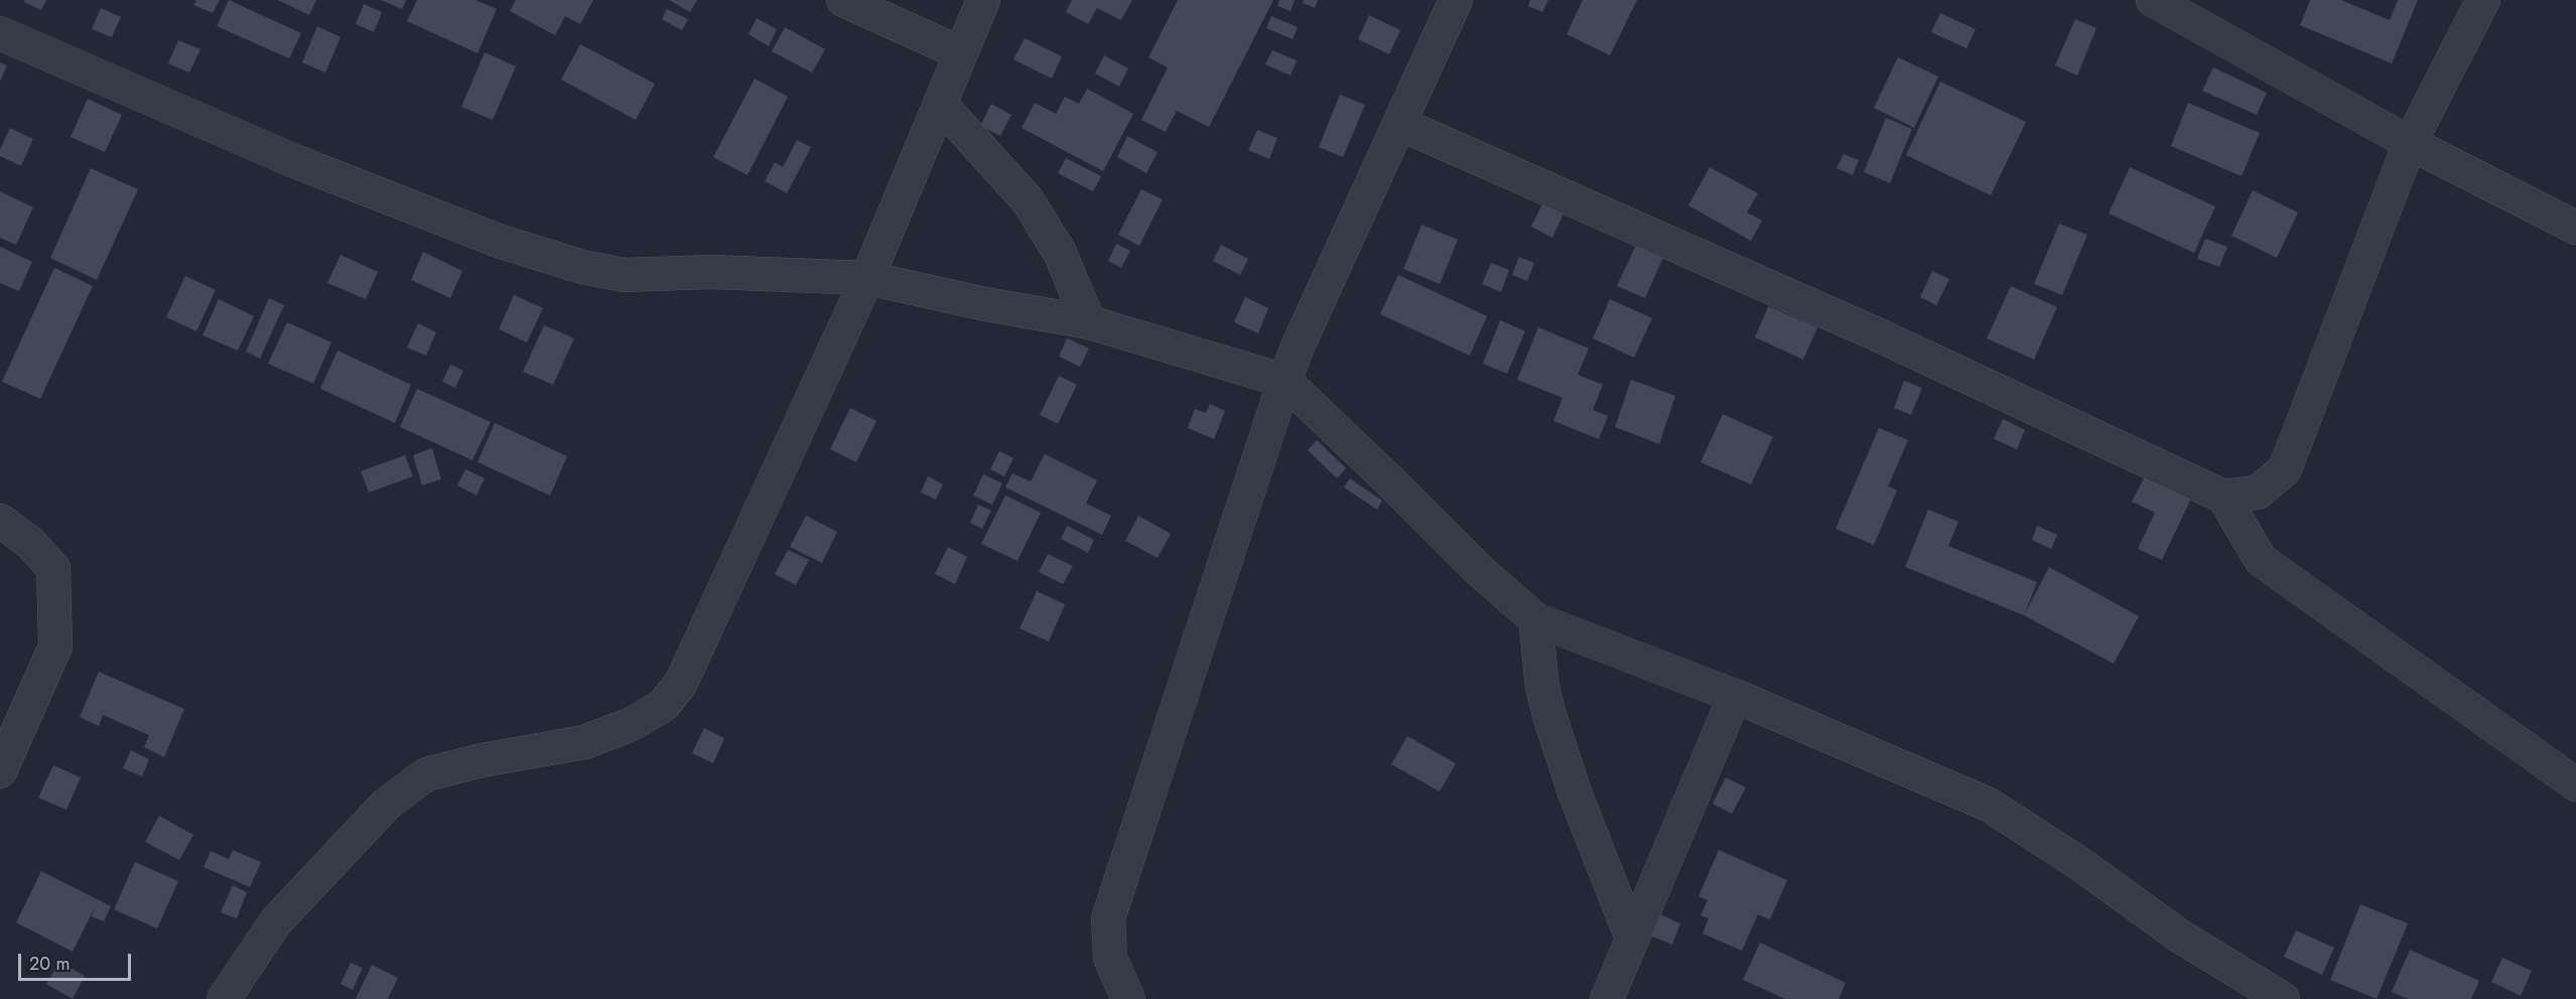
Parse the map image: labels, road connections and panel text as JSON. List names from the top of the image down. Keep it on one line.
{"scale_bar":"20 m"}
